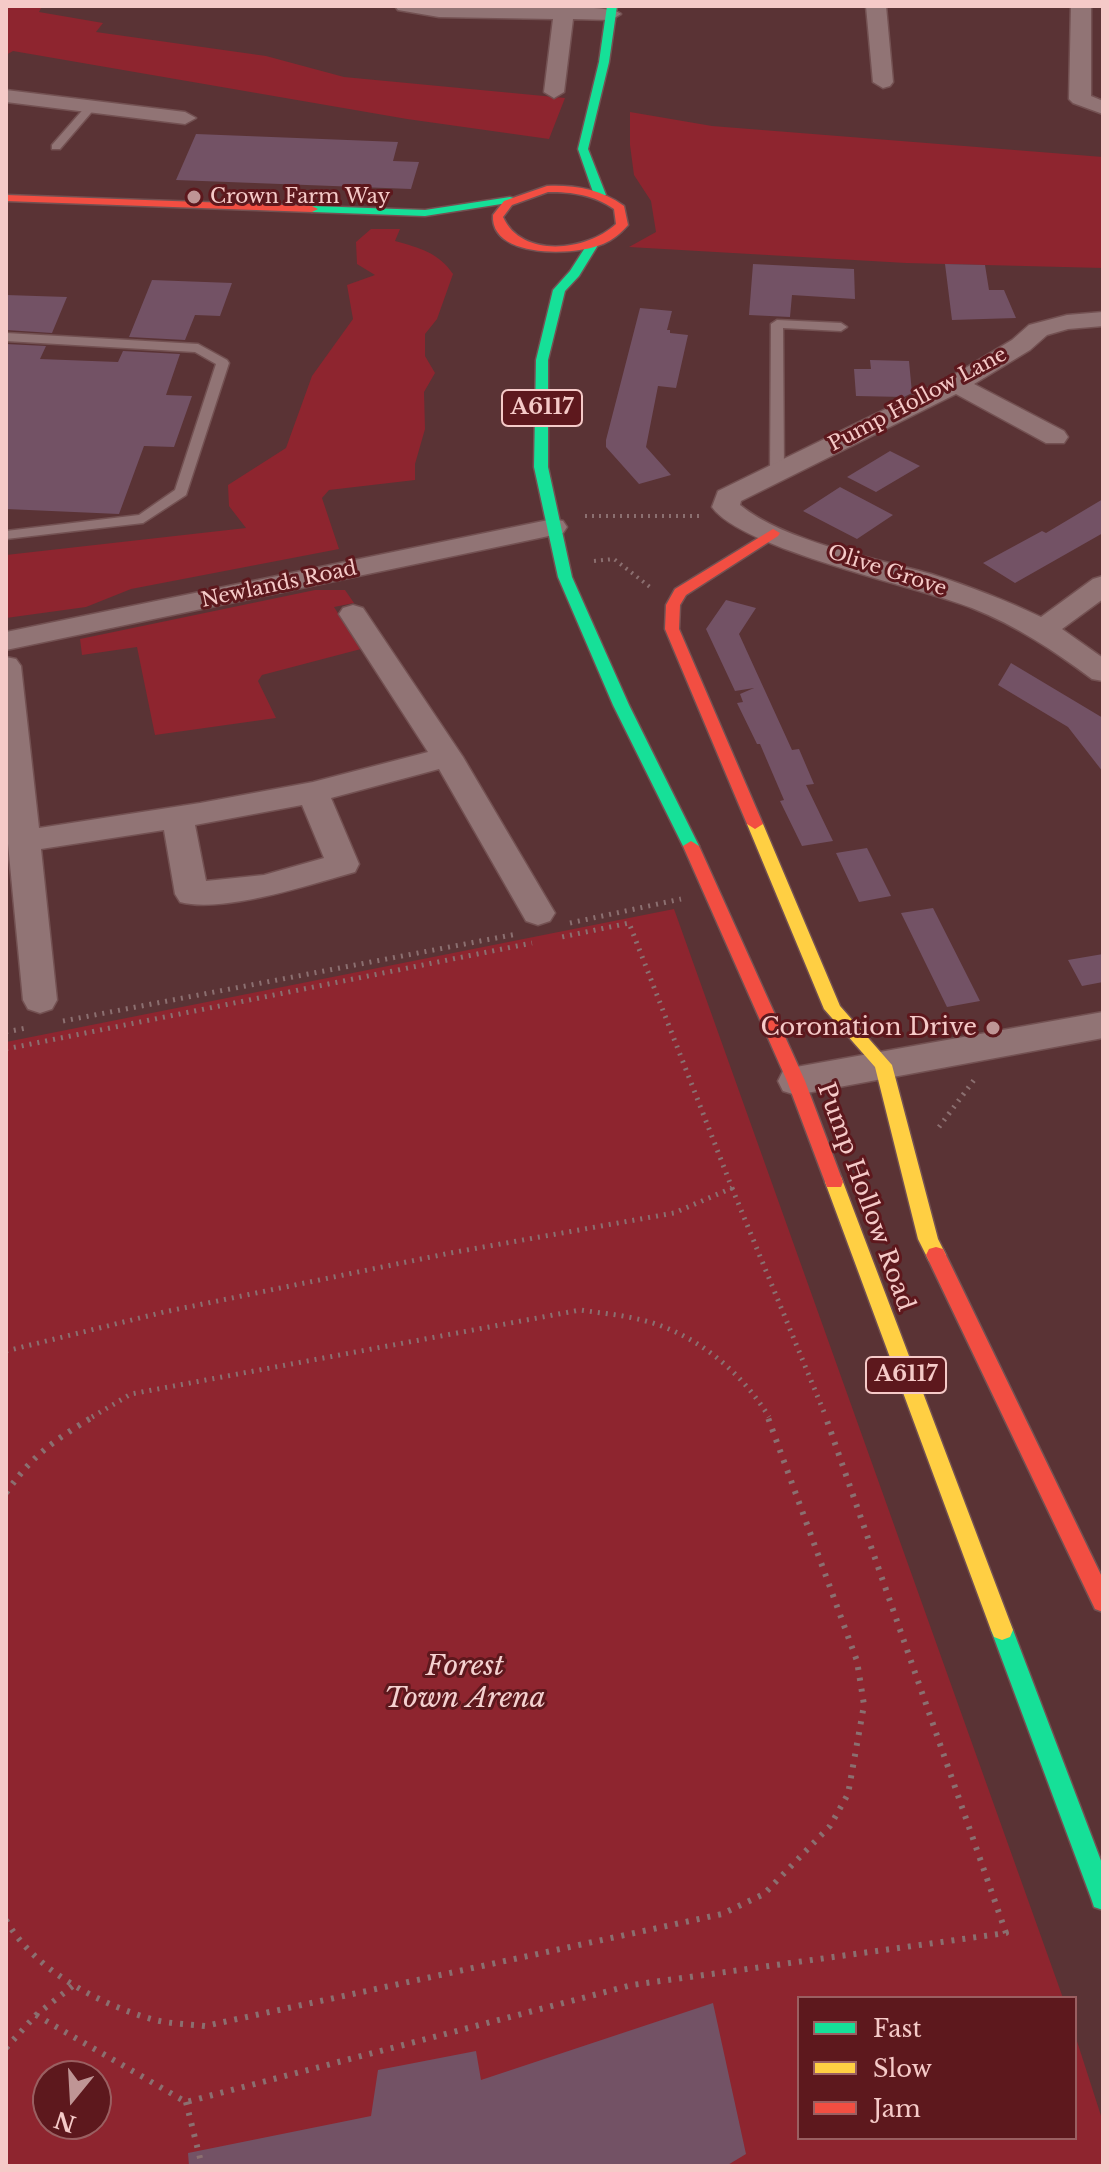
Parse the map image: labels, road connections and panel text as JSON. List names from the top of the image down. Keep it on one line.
{"streets":{"main road":["A6117","Pump Hollow Road"],"street":["Pump Hollow Lane","Olive Grove","Newlands Road"]},"crossings":[["A6117","Newlands Road"],["A6117","Pump Hollow Road"],["Newlands Road","Pump Hollow Road"]],"parks":["Forest Town Arena"],"places":["Crown Farm Way","Coronation Drive"],"legend":["Fast","Slow","Jam"],"north":"bottom"}
